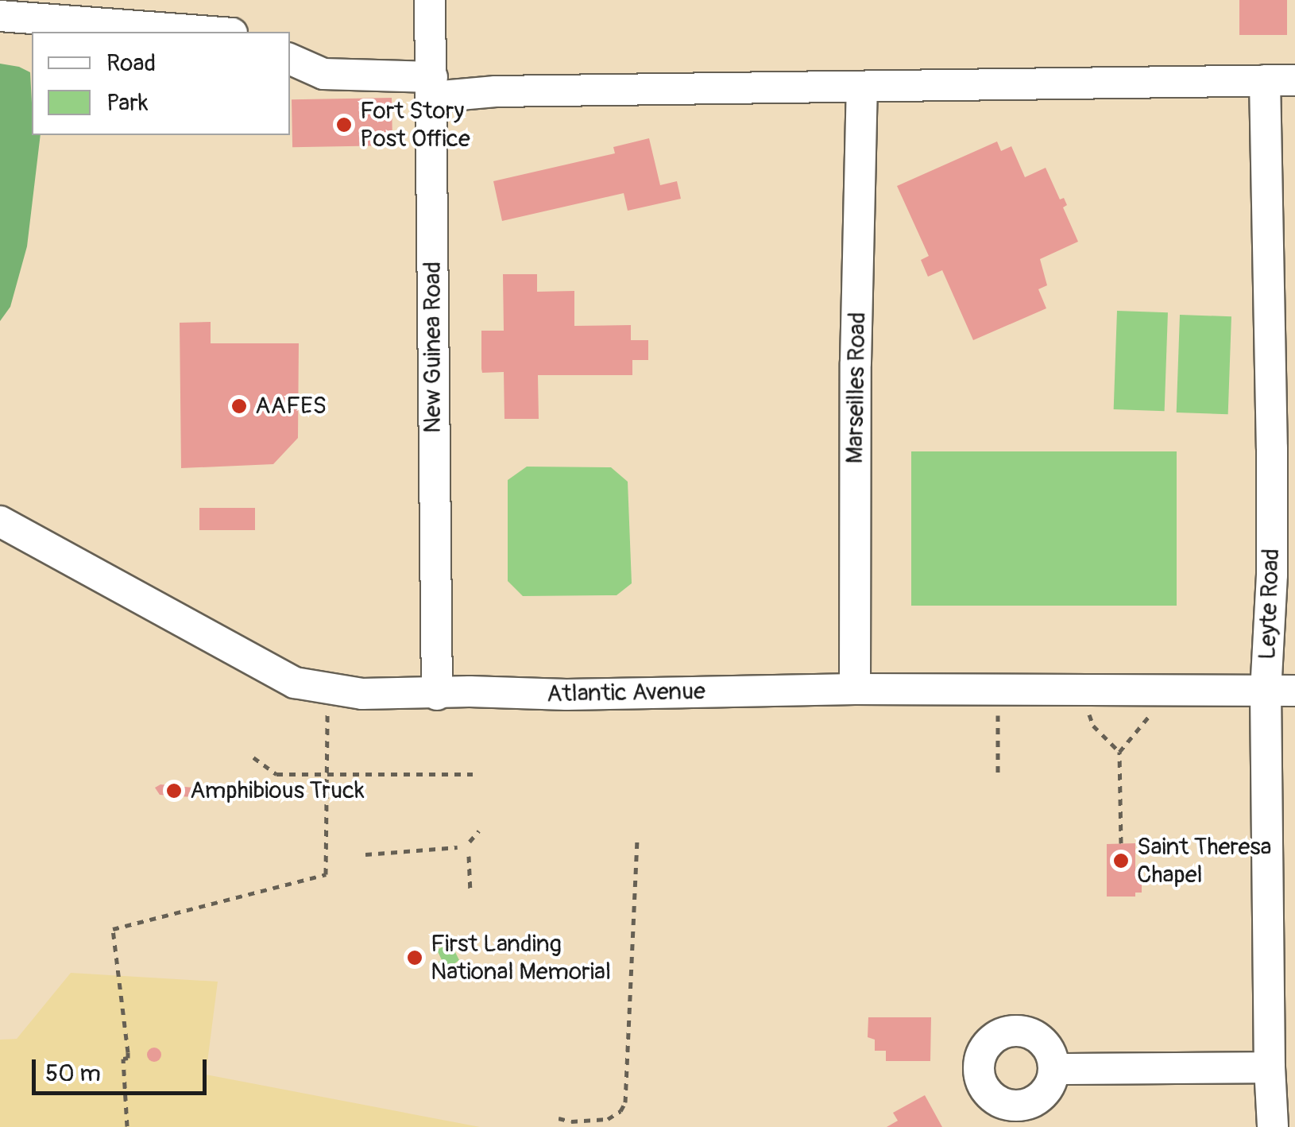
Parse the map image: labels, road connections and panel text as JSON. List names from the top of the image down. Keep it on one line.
{"streets":{"street":["New Guinea Road","Marseilles Road","Leyte Road","Atlantic Avenue"]},"crossings":[["New Guinea Road","Atlantic Avenue"],["Marseilles Road","Atlantic Avenue"],["Leyte Road","Atlantic Avenue"]],"places":["Fort Story Post Office","AAFES","Amphibious Truck","Saint Theresa Chapel","First Landing National Memorial"],"legend":["Road","Park"],"scale_bar":"50 m"}
